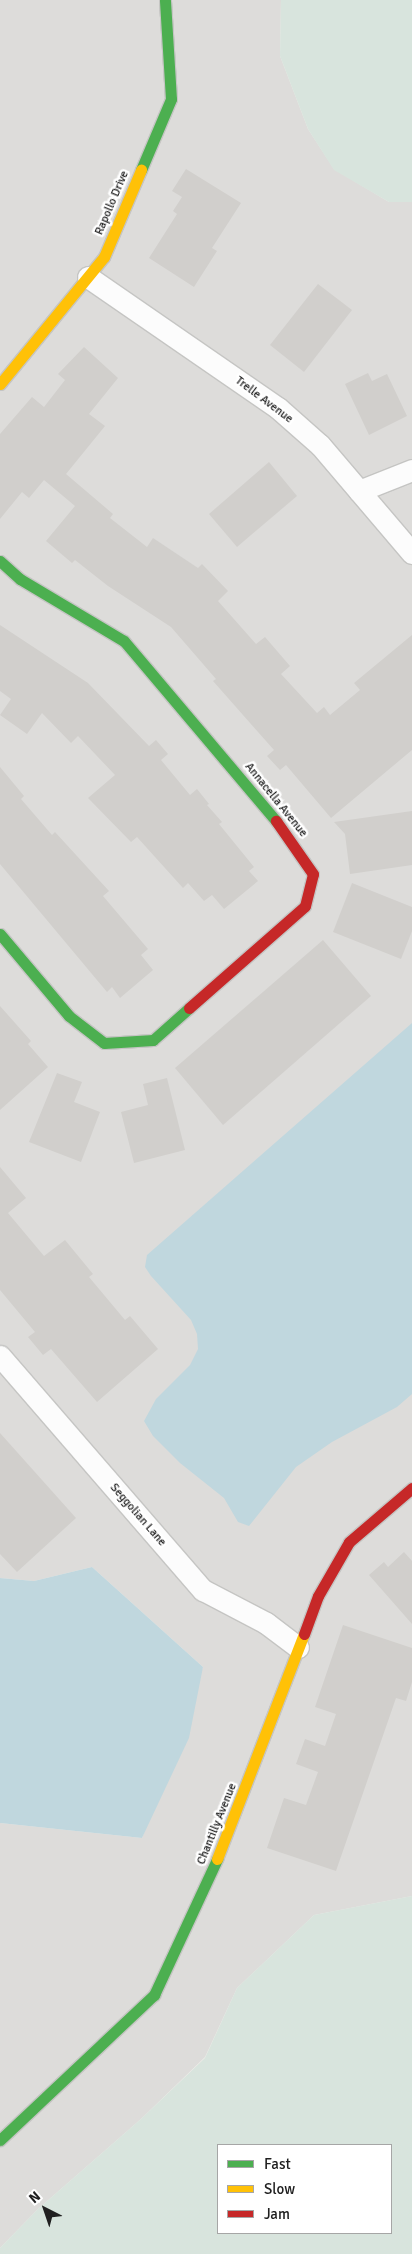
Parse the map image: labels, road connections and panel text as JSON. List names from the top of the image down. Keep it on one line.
{"streets":{"street":["Rapollo Drive","Trelle Avenue","Annacella Avenue","Seggolian Lane","Chantilly Avenue"]},"crossings":[["Rapollo Drive","Trelle Avenue"],["Seggolian Lane","Chantilly Avenue"]],"legend":["Fast","Slow","Jam"],"north":"top left"}
